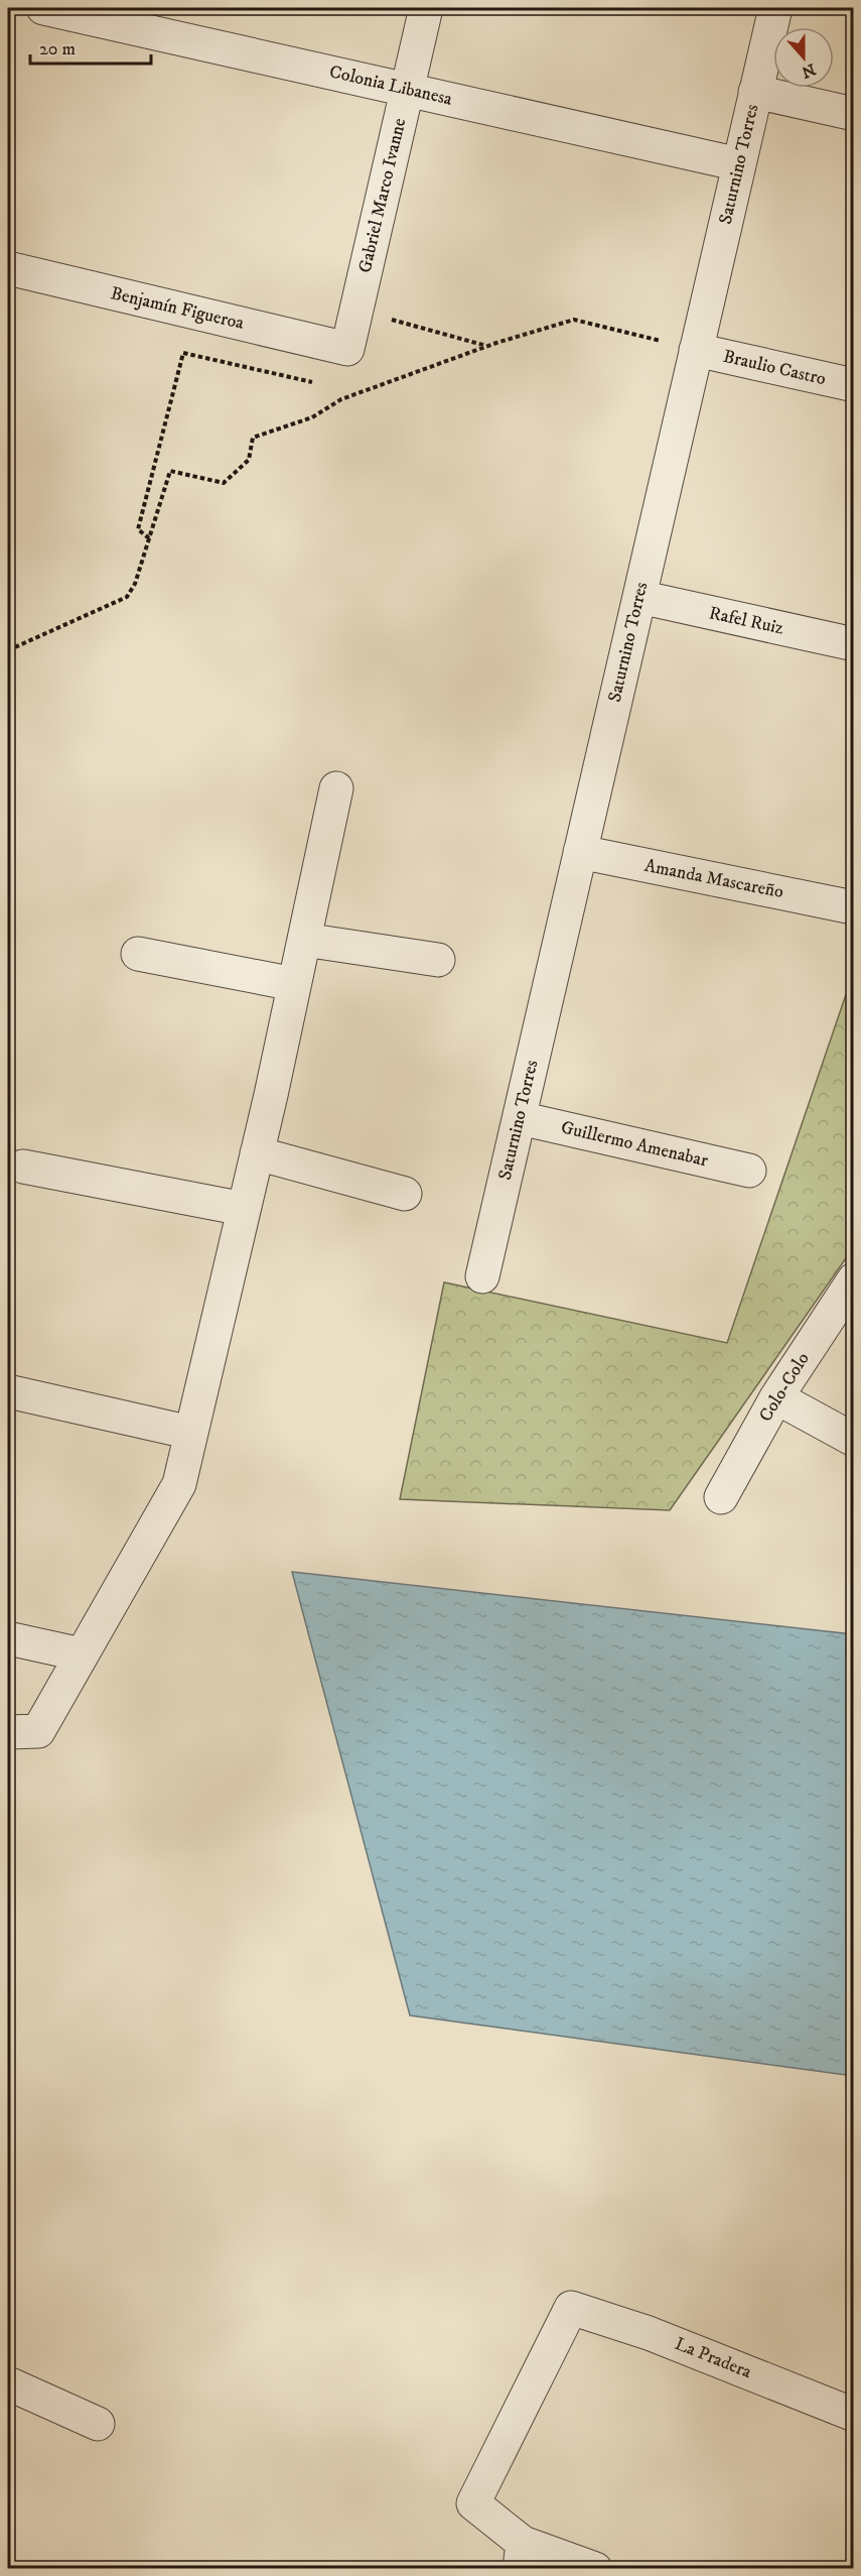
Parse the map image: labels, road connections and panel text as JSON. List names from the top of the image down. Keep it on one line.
{"streets":{"street":["Colonia Libanesa","Saturnino Torres","Gabriel Marco Ivanne","Benjamín Figueroa","Braulio Castro","Rafel Ruiz","Amanda Mascareño","Guillermo Amenabar","Colo-Colo","La Pradera"]},"crossings":[["Colonia Libanesa","Saturnino Torres"],["Colonia Libanesa","Gabriel Marco Ivanne"],["Saturnino Torres","Braulio Castro"],["Saturnino Torres","Rafel Ruiz"],["Saturnino Torres","Amanda Mascareño"],["Saturnino Torres","Guillermo Amenabar"],["Gabriel Marco Ivanne","Benjamín Figueroa"]],"scale_bar":"20 m","north":"bottom"}
